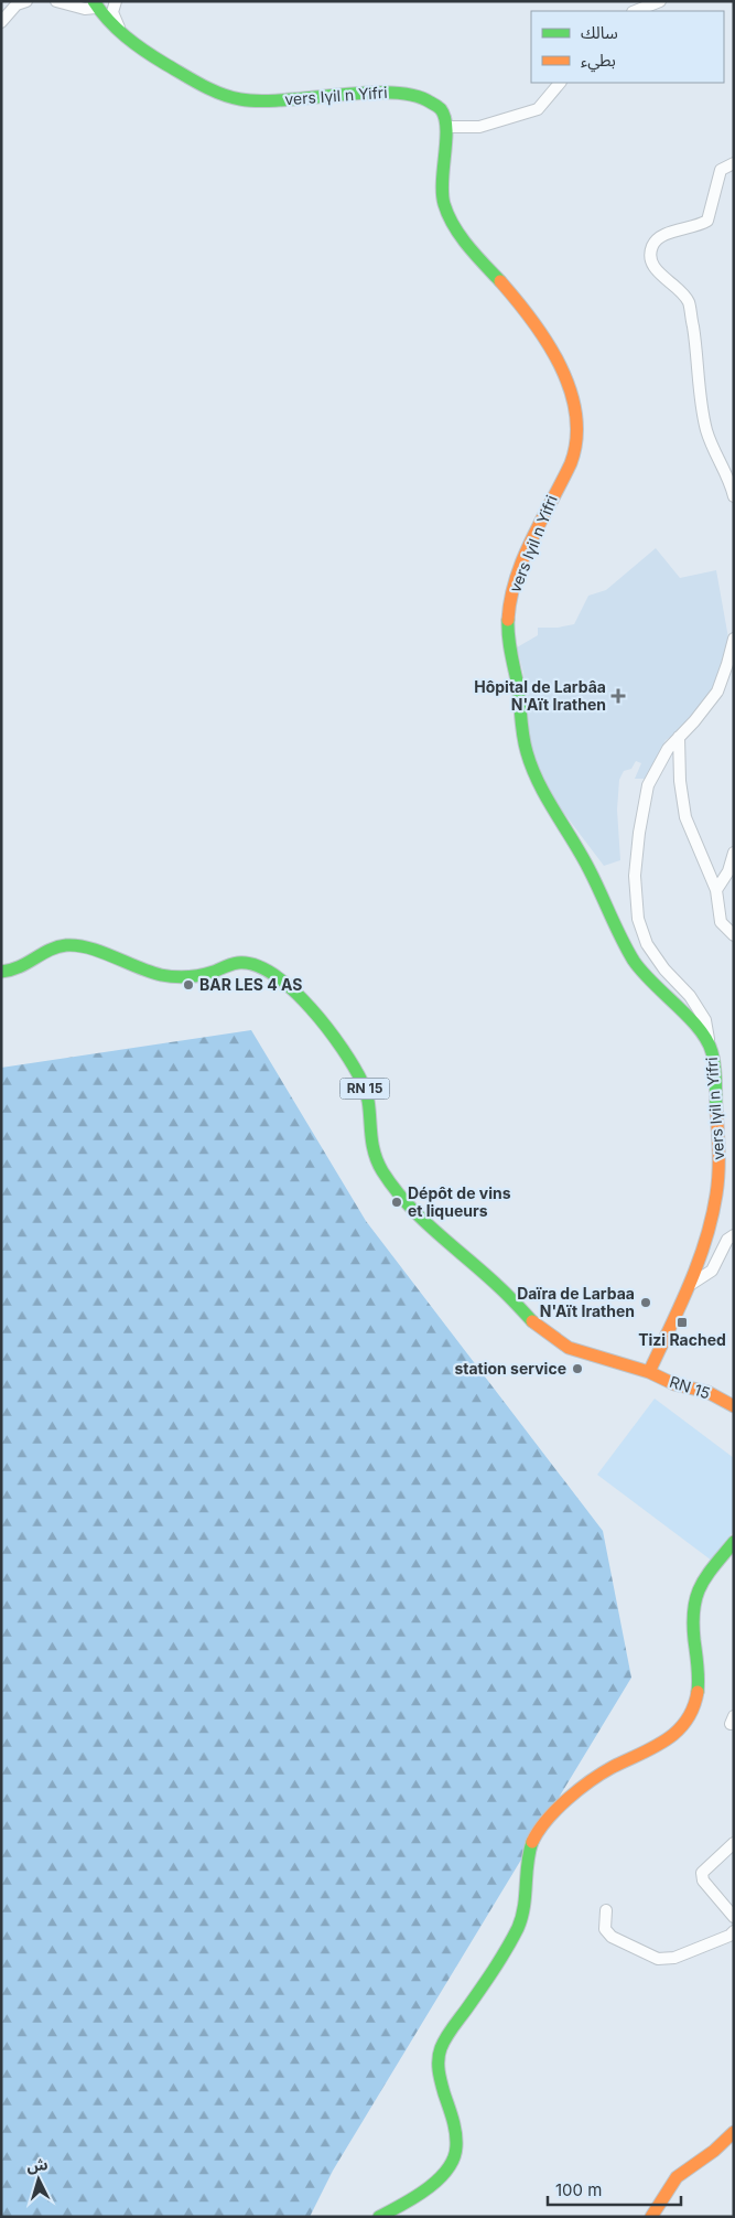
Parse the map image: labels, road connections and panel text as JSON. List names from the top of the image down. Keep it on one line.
{"streets":{"main road":["vers Iγil n Yifri","RN 15"]},"crossings":[["vers Iγil n Yifri","RN 15"]],"places":{"health":["Hôpital de Larbâa N'Aït Irathen"],"other":["BAR LES 4 AS","Dépôt de vins et liqueurs","Daïra de Larbaa N'Aït Irathen","station service"],"transit":["Tizi Rached"]},"legend":["سالك","بطيء"],"scale_bar":"100 m","north":"top"}
